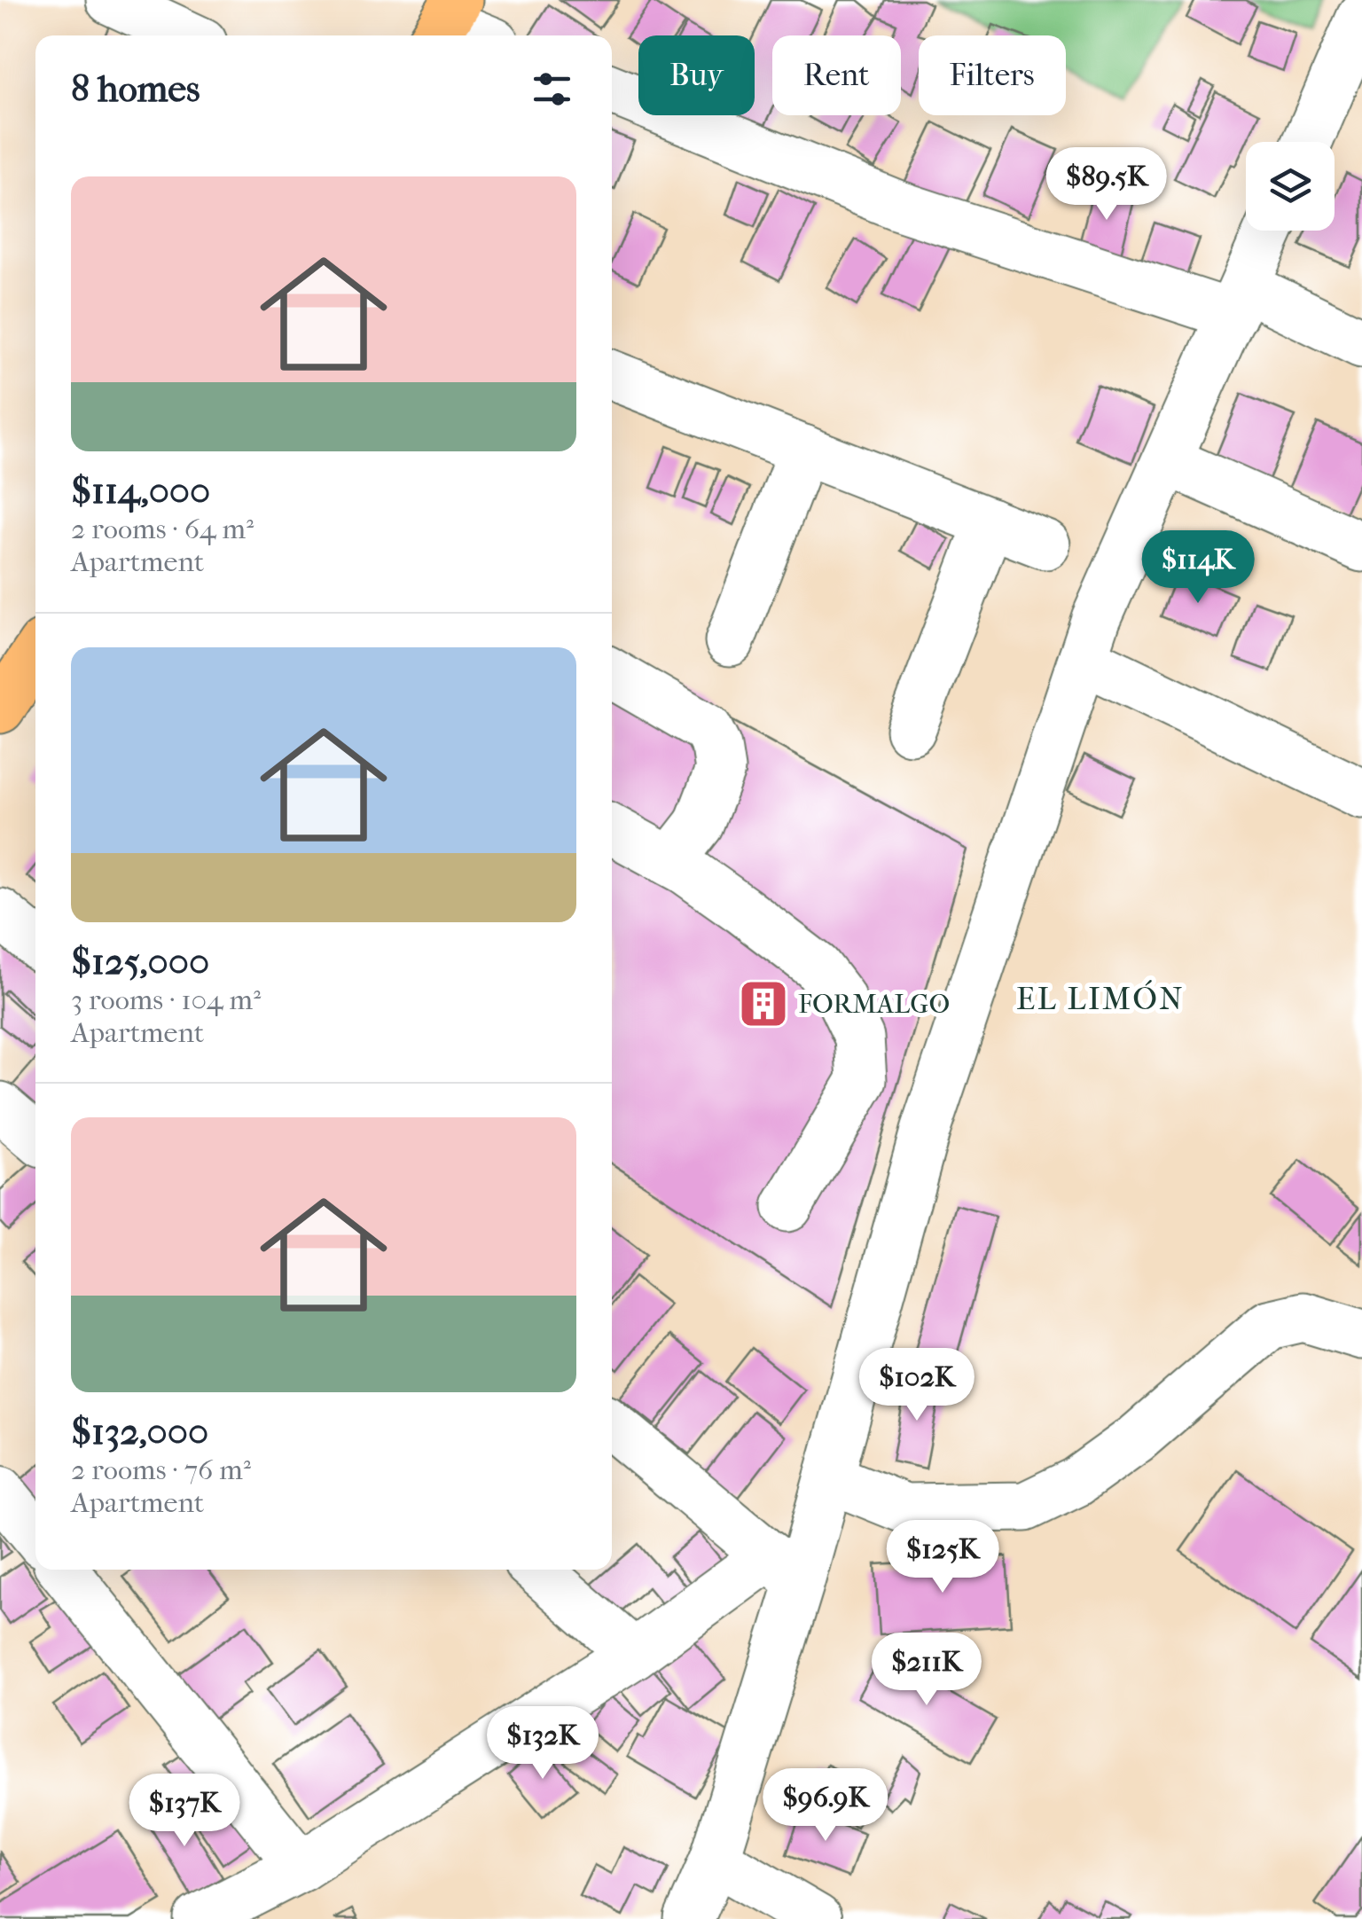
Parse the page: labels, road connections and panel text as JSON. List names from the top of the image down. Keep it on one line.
{"districts":["EL LIMÓN"],"places":{"building":["FORMALGO"]},"page":{"chip":["Buy","Rent","Filters"],"heading":"8 homes","list":[{"name":"$114,000","note":"2 rooms · 64 m² · Apartment"},{"name":"$125,000","note":"3 rooms · 104 m² · Apartment"},{"name":"$132,000","note":"2 rooms · 76 m² · Apartment"}],"price":["$89.5K","$114K","$102K","$125K","$211K","$132K","$96.9K","$137K"]}}
